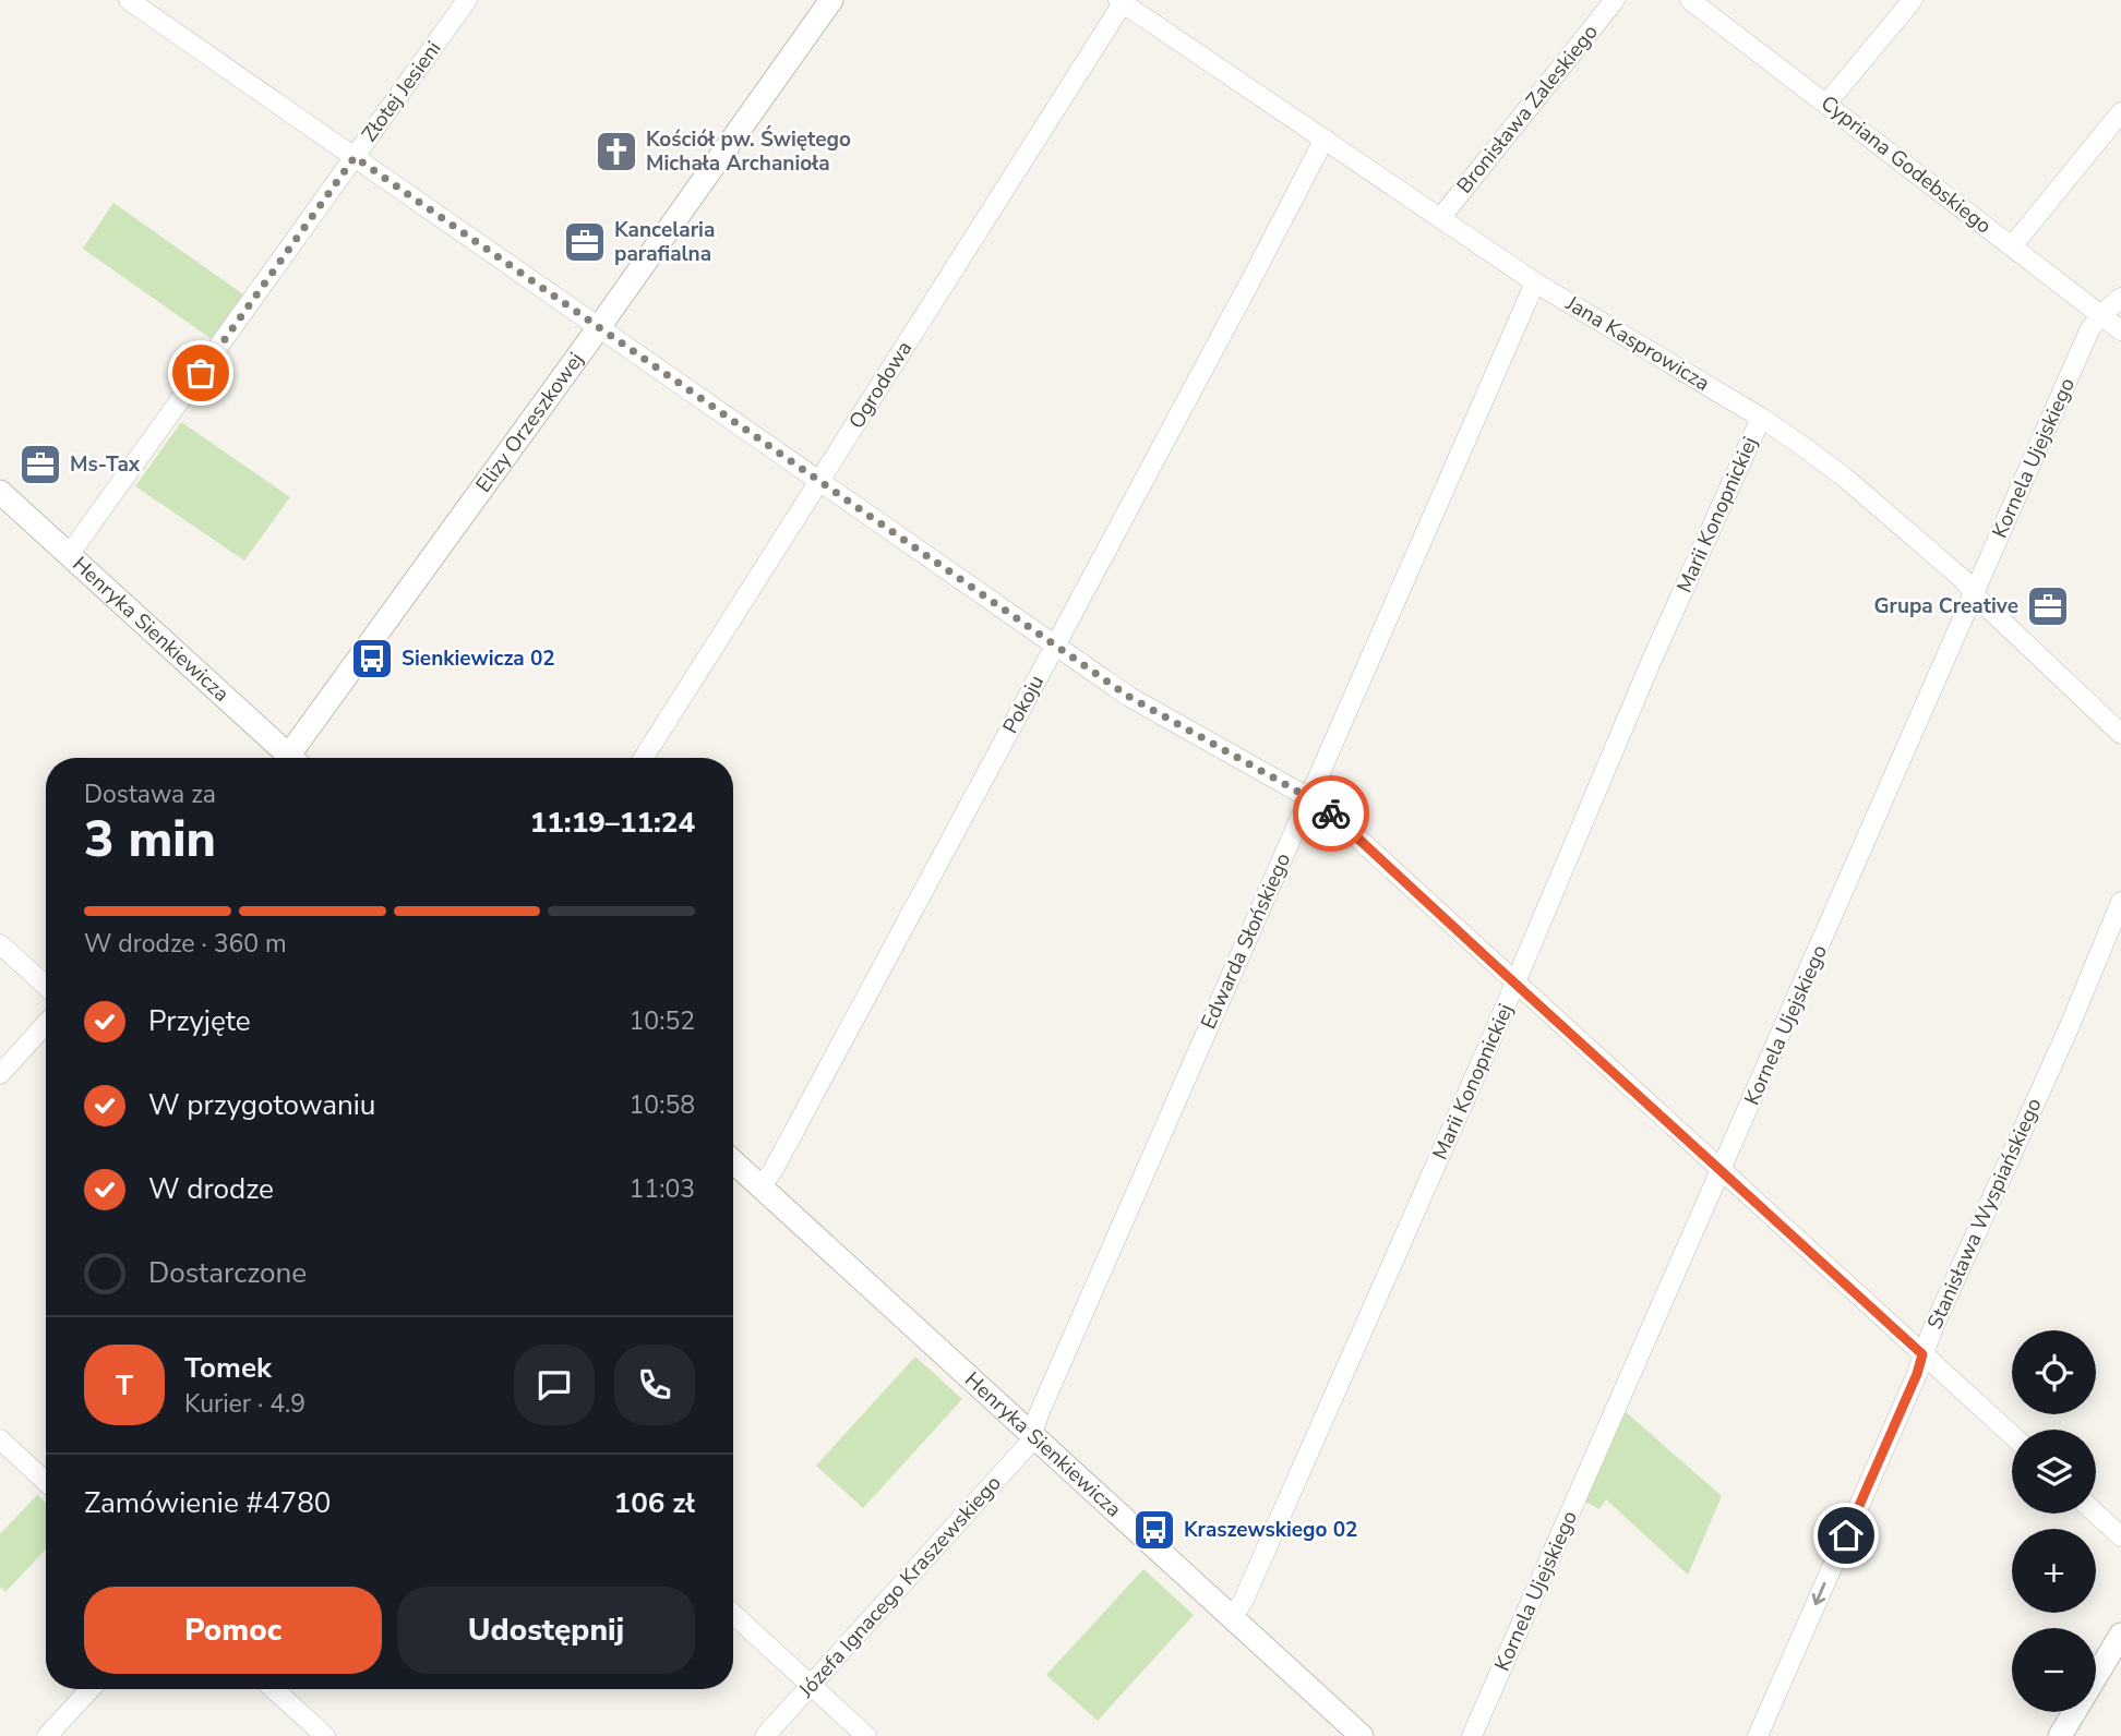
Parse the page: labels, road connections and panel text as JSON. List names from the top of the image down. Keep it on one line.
{"streets":{"street":["Złotej Jesieni","Bronisława Zaleskiego","Cypriana Godebskiego","Jana Kasprowicza","Ogrodowa","Elizy Orzeszkowej","Kornela Ujejskiego","Marii Konopnickiej","Henryka Sienkiewicza","Pokoju","Edwarda Słońskiego","Stanisława Wyspiańskiego","Józefa Ignacego Kraszewskiego"]},"crossings":[["Złotej Jesieni","Henryka Sienkiewicza"],["Bronisława Zaleskiego","Jana Kasprowicza"],["Cypriana Godebskiego","Kornela Ujejskiego"],["Jana Kasprowicza","Ogrodowa"],["Jana Kasprowicza","Kornela Ujejskiego"],["Jana Kasprowicza","Marii Konopnickiej"],["Jana Kasprowicza","Pokoju"],["Jana Kasprowicza","Edwarda Słońskiego"],["Marii Konopnickiej","Henryka Sienkiewicza"],["Henryka Sienkiewicza","Pokoju"],["Henryka Sienkiewicza","Edwarda Słońskiego"],["Henryka Sienkiewicza","Józefa Ignacego Kraszewskiego"],["Edwarda Słońskiego","Józefa Ignacego Kraszewskiego"]],"one_way":["Stanisława Wyspiańskiego"],"places":{"church":["Kościół pw. Świętego Michała Archanioła"],"office":["Kancelaria parafialna","Ms-Tax","Grupa Creative"],"bus stop":["Sienkiewicza 02","Kraszewskiego 02"]},"page":{"heading":["3 min","Dostawa za","11:19–11:24"],"panel":["Tomek","Kurier · 4.9","Zamówienie #4780","106 zł"],"bar":"W drodze · 360 m","list":[["Przyjęte","10:52"],["W przygotowaniu","10:58"],["W drodze","11:03"],"Dostarczone"],"map_buttons":["+","−"],"round":"T","buttons":["Pomoc","Udostępnij"]}}
